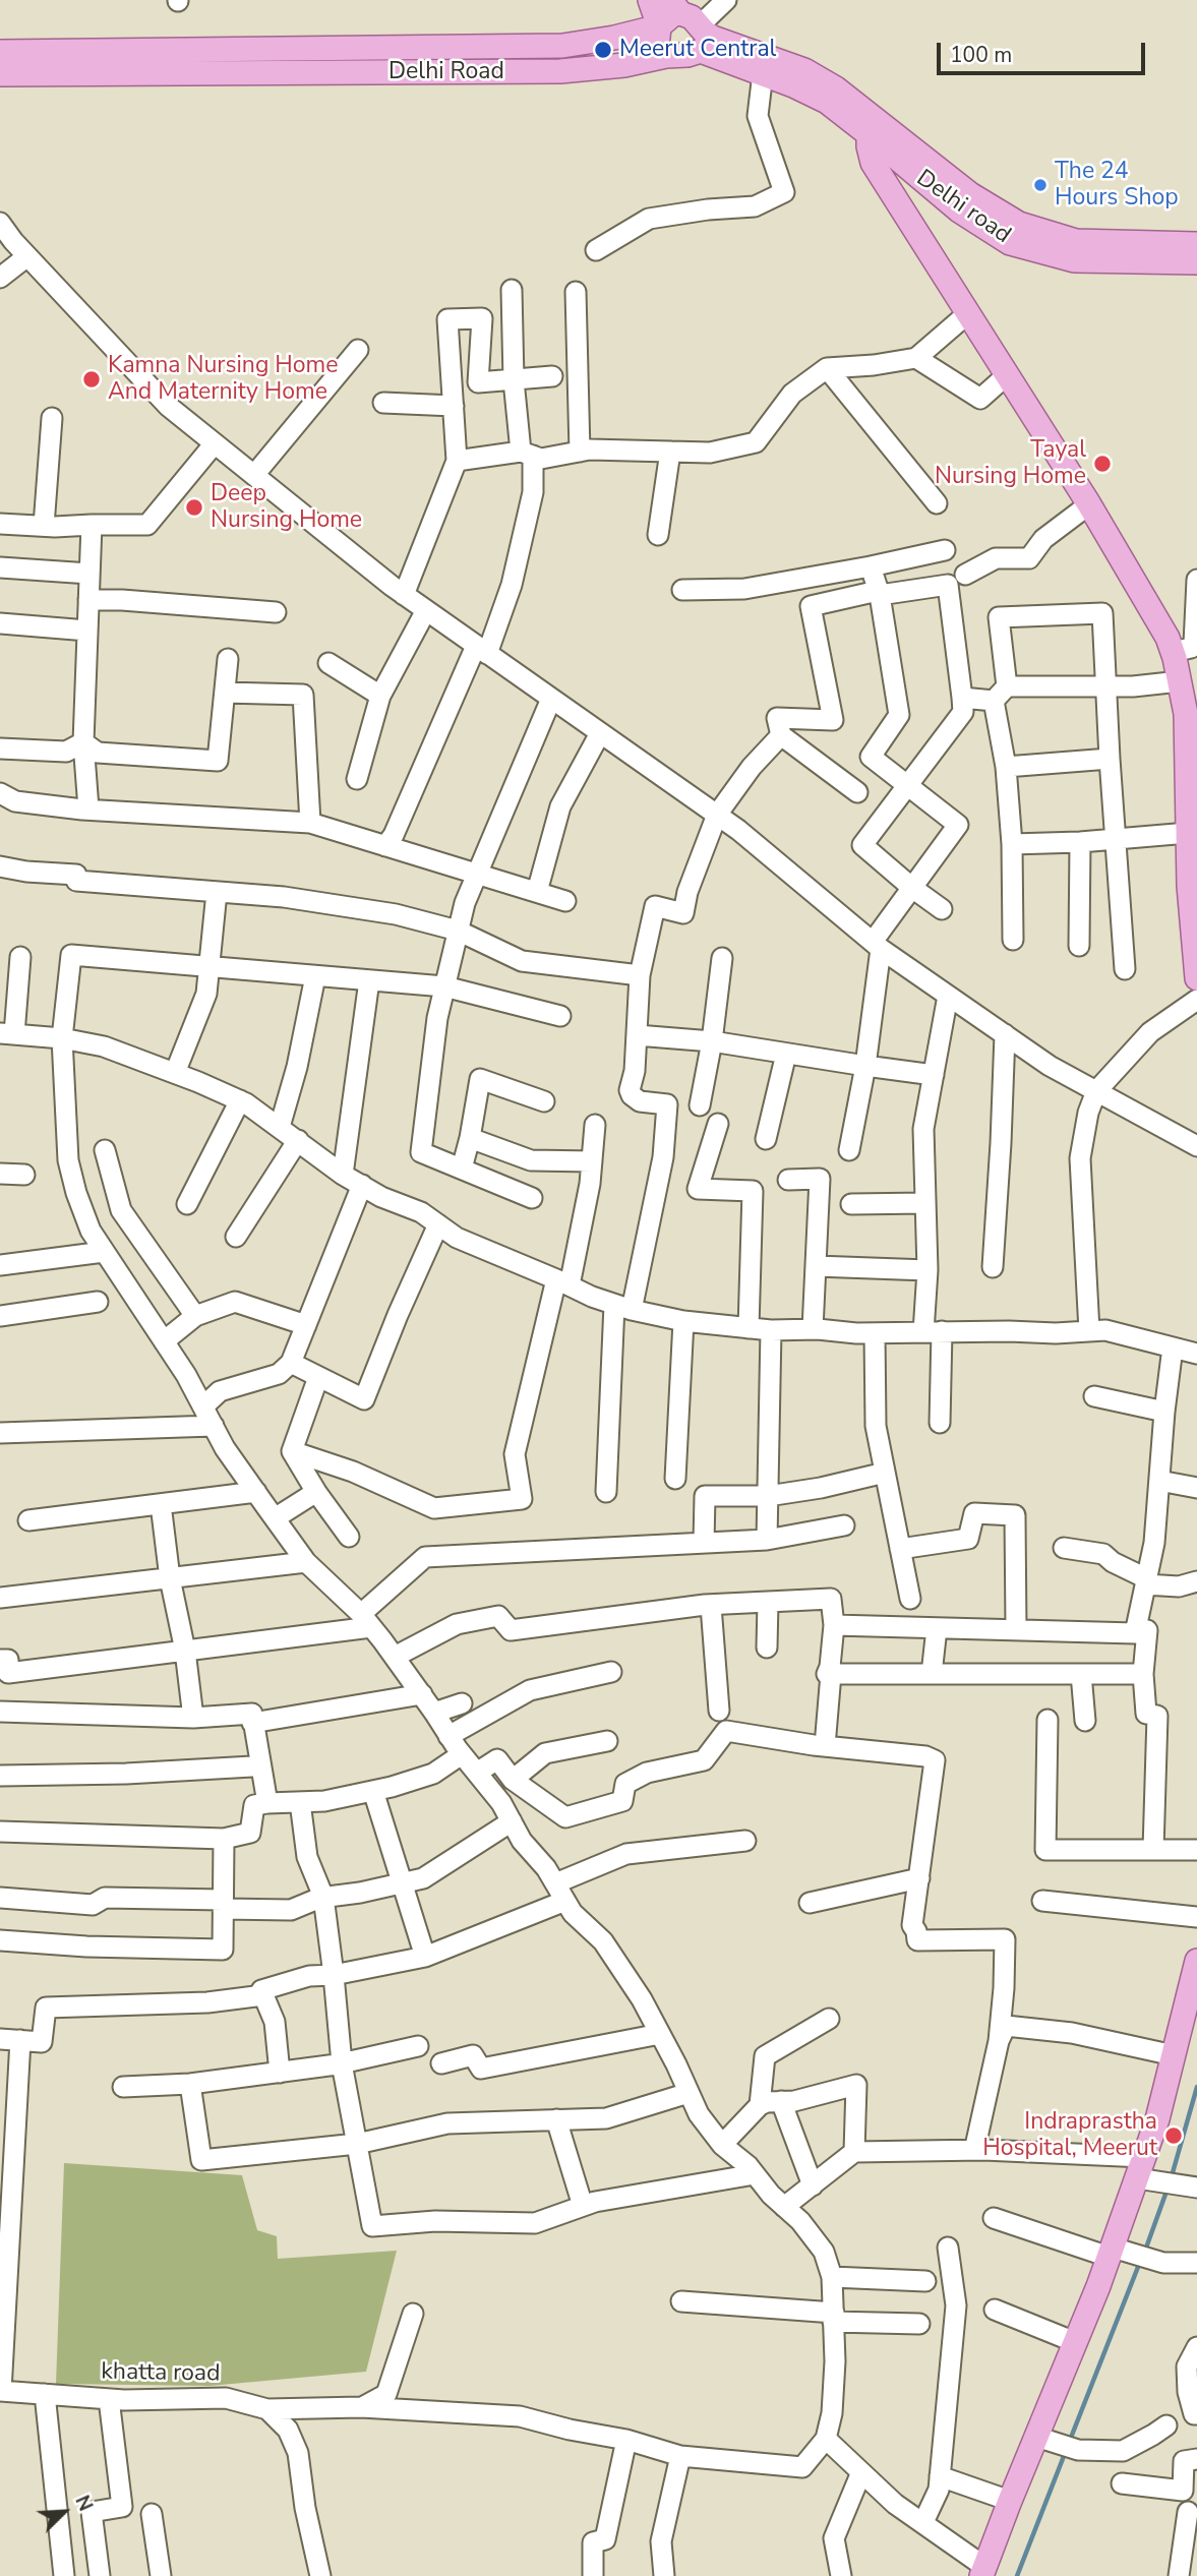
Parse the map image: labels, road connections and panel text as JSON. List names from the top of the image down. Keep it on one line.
{"streets":{"main road":["Delhi Road","Delhi road"],"street":["khatta road"]},"crossings":[["Delhi Road","Delhi road"]],"places":["Meerut Central","The 24 Hours Shop","Kamna Nursing Home And Maternity Home","Tayal Nursing Home","Deep Nursing Home","Indraprastha Hospital, Meerut"],"scale_bar":"100 m","north":"top right"}
